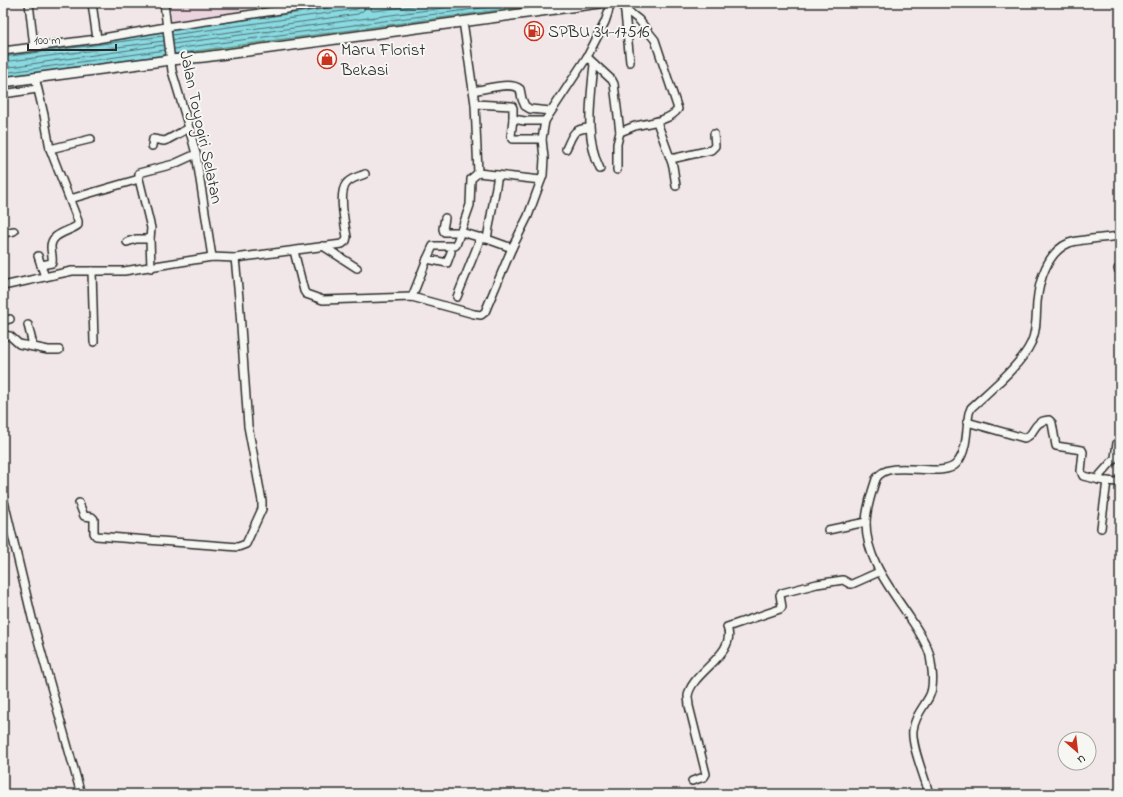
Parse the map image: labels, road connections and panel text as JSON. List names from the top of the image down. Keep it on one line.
{"streets":{"street":["Jalan Toyogiri Selatan"]},"places":{"fuel station":["SPBU 34-17516"],"shop":["Maru Florist Bekasi"]},"scale_bar":"100 m","north":"bottom right"}
